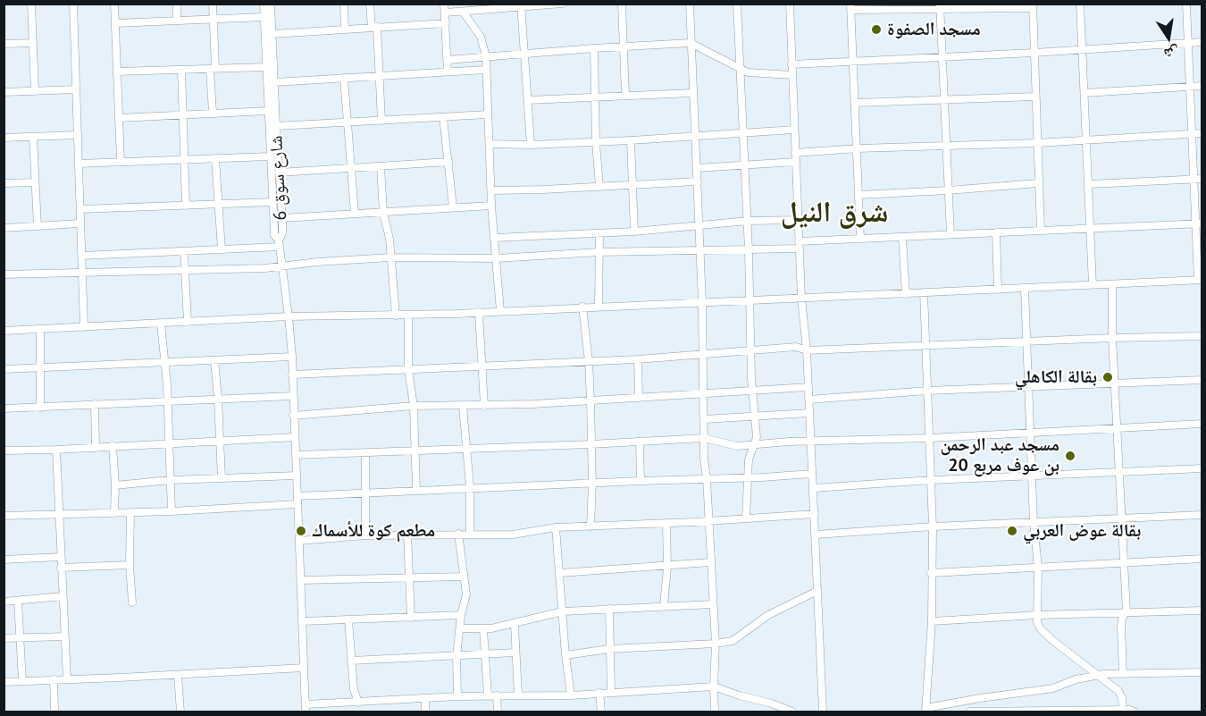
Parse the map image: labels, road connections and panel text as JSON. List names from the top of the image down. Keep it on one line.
{"streets":{"street":["شارع سوق 6"]},"districts":["شرق النيل"],"places":["مسجد الصفوة","بقالة الكاهلي","مسجد عبد الرحمن بن عوف مربع 20","مطعم كوة للأسماك","بقالة عوض العربي"],"north":"bottom"}
